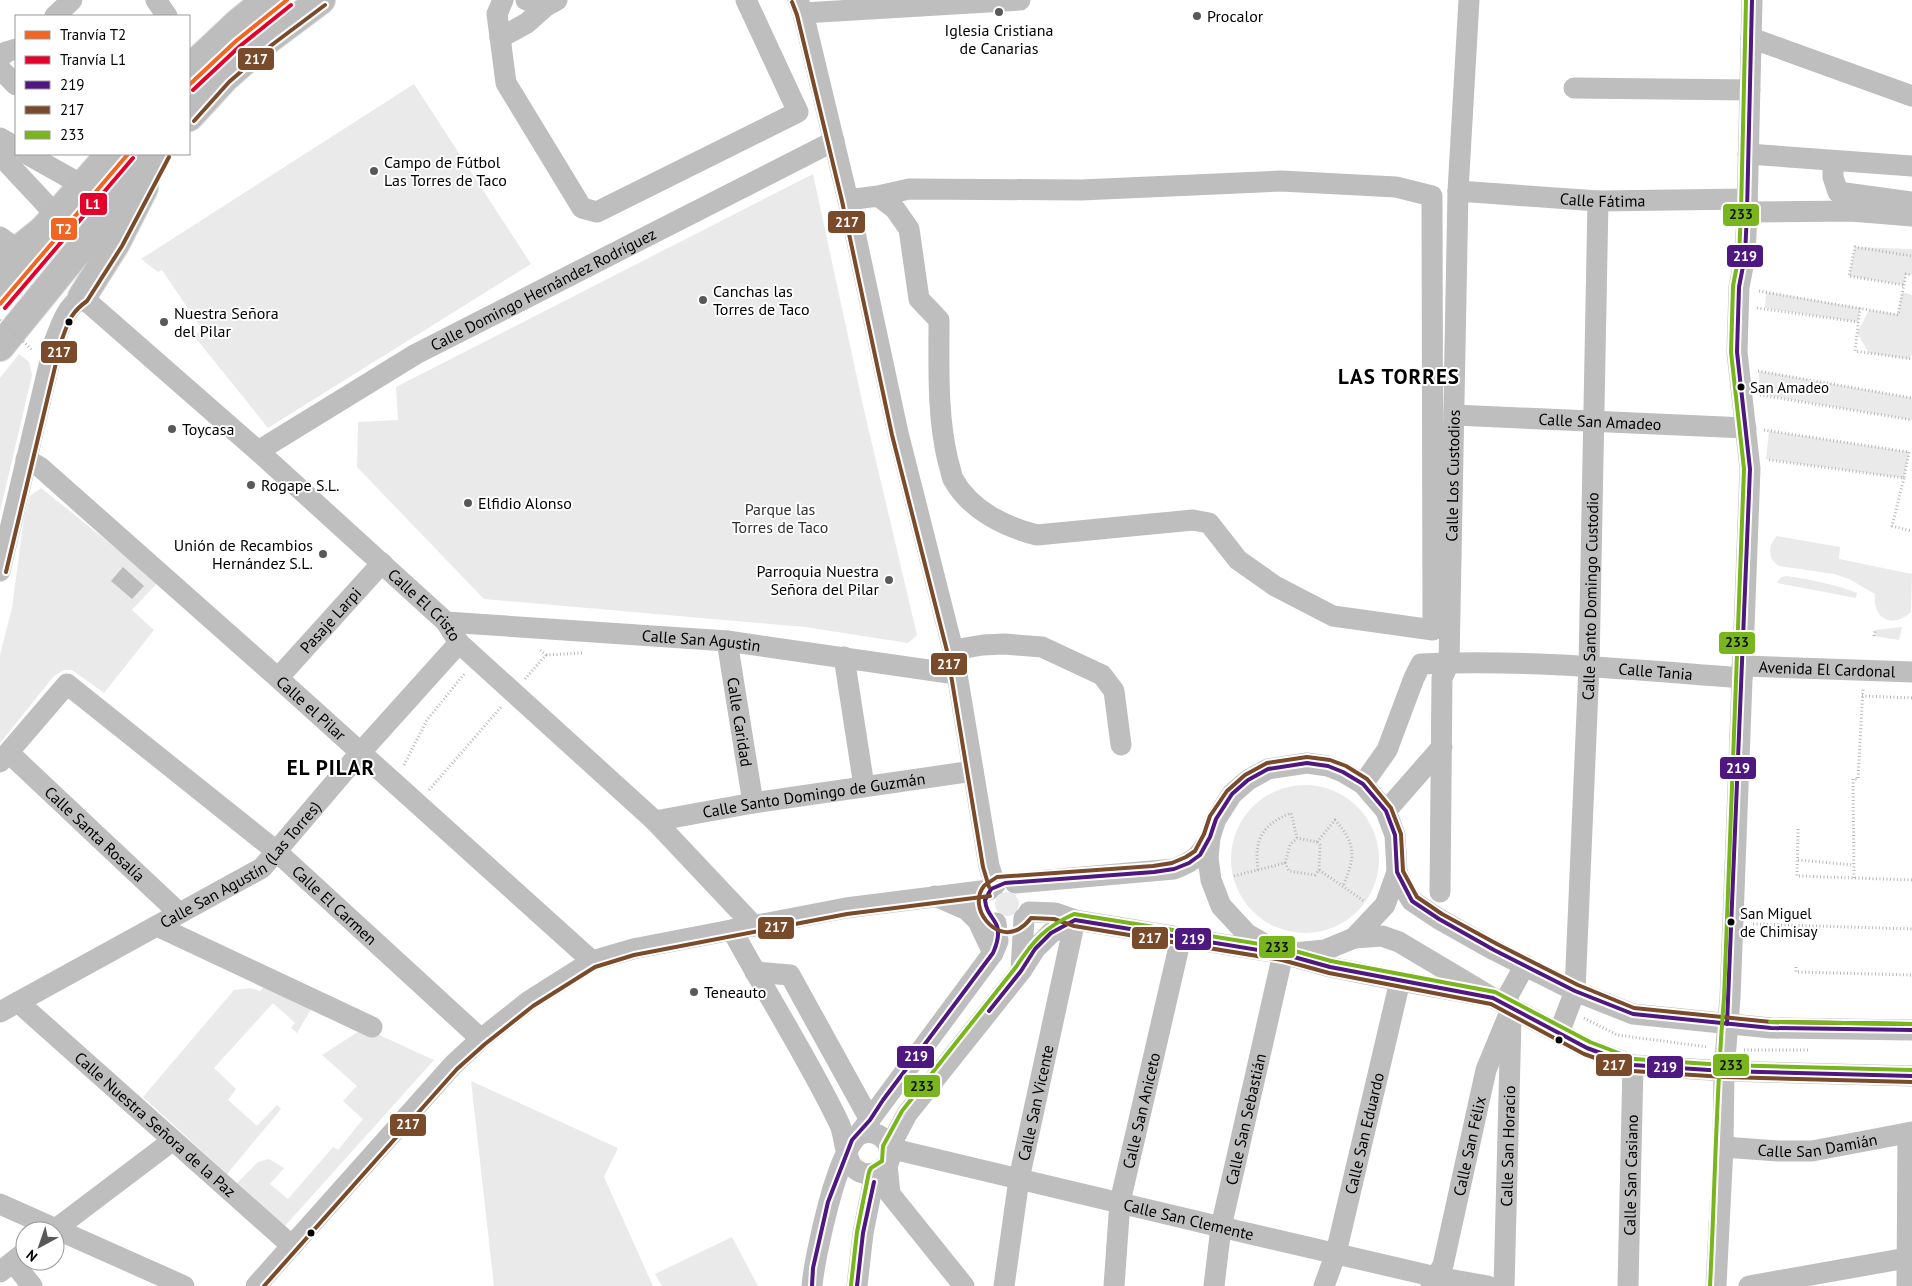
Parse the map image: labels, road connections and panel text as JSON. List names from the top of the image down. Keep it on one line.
{"streets":{"street":["Calle Fátima","Calle Domingo Hernández Rodríguez","Calle San Amadeo","Calle Los Custodios","Calle Santo Domingo Custodio","Calle El Cristo","Pasaje Larpi","Calle San Agustìn","Avenida El Cardonal","Calle Tania","Calle el Pilar","Calle Caridad","Calle Santo Domingo de Guzmán","Calle Santa Rosalía","Calle San Agustín (Las Torres)","Calle El Carmen","Calle San Vicente","Calle San Aniceto","Calle San Sebastián","Calle Nuestra Señora de la Paz","Calle San Eduardo","Calle San Damián","Calle San Félix","Calle San Horacio","Calle San Casiano","Calle San Clemente"]},"crossings":[["Calle Fátima","Calle Los Custodios"],["Calle Fátima","Calle Santo Domingo Custodio"],["Calle Domingo Hernández Rodríguez","Calle El Cristo"],["Calle San Amadeo","Calle Los Custodios"],["Calle San Amadeo","Calle Santo Domingo Custodio"],["Calle Los Custodios","Calle Tania"],["Calle Santo Domingo Custodio","Calle Tania"],["Calle El Cristo","Pasaje Larpi"],["Calle El Cristo","Calle San Agustìn"],["Calle El Cristo","Calle Santo Domingo de Guzmán"],["Calle El Cristo","Calle San Agustín (Las Torres)"],["Pasaje Larpi","Calle el Pilar"],["Calle San Agustìn","Calle Caridad"],["Avenida El Cardonal","Calle Tania"],["Calle el Pilar","Calle San Agustín (Las Torres)"],["Calle Caridad","Calle Santo Domingo de Guzmán"],["Calle Santa Rosalía","Calle San Agustín (Las Torres)"],["Calle Santa Rosalía","Calle El Carmen"],["Calle San Agustín (Las Torres)","Calle El Carmen"],["Calle San Agustín (Las Torres)","Calle Nuestra Señora de la Paz"],["Calle San Vicente","Calle San Clemente"],["Calle San Aniceto","Calle San Clemente"],["Calle San Sebastián","Calle San Clemente"],["Calle San Eduardo","Calle San Clemente"],["Calle San Félix","Calle San Horacio"],["Calle San Félix","Calle San Clemente"]],"districts":["LAS TORRES","EL PILAR"],"parks":["Parque las Torres de Taco"],"places":["Iglesia Cristiana de Canarias","Procalor","Campo de Fútbol Las Torres de Taco","Canchas las Torres de Taco","Nuestra Señora del Pilar","San Amadeo","Toycasa","Rogape S.L.","Elfidio Alonso","Unión de Recambios Hernández S.L.","Parroquia Nuestra Señora del Pilar","San Miguel de Chimisay","Teneauto"],"lines":["tram line T2","transit line 219","transit line 233","transit line 217","tram line L1"],"legend":["Tranvía T2","Tranvía L1","219","217","233"],"north":"bottom left"}
